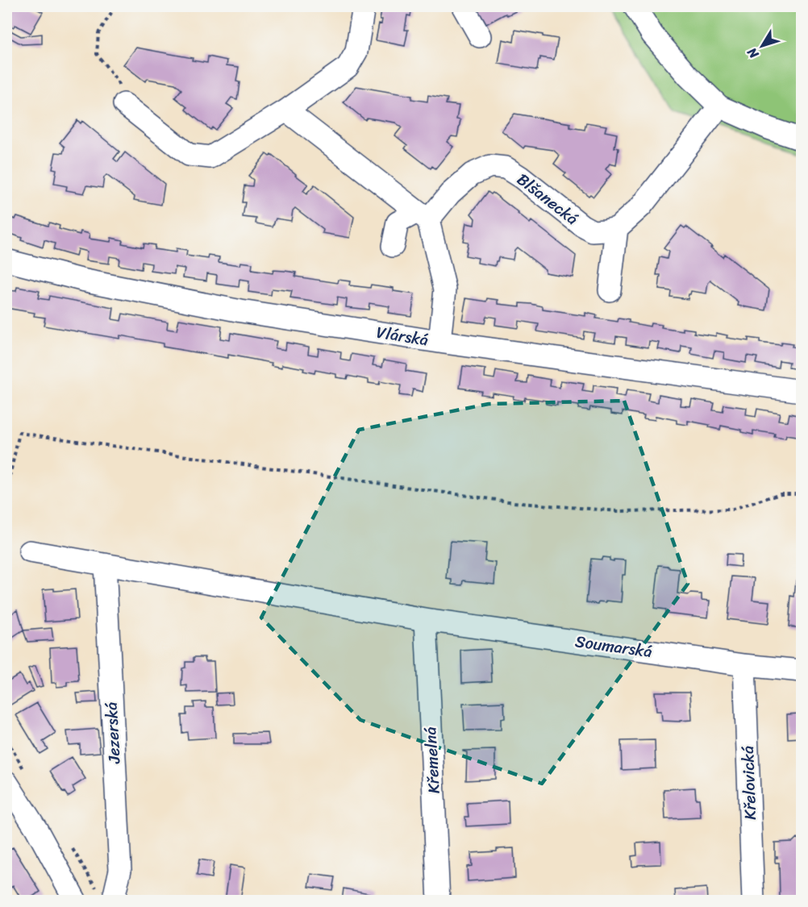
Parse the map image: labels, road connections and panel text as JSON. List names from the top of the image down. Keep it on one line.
{"streets":{"street":["Blšanecká","Vlárská","Soumarská","Jezerská","Křemelná","Křelovická"]},"crossings":[["Soumarská","Jezerská"],["Soumarská","Křemelná"],["Soumarská","Křelovická"]],"north":"bottom left"}
